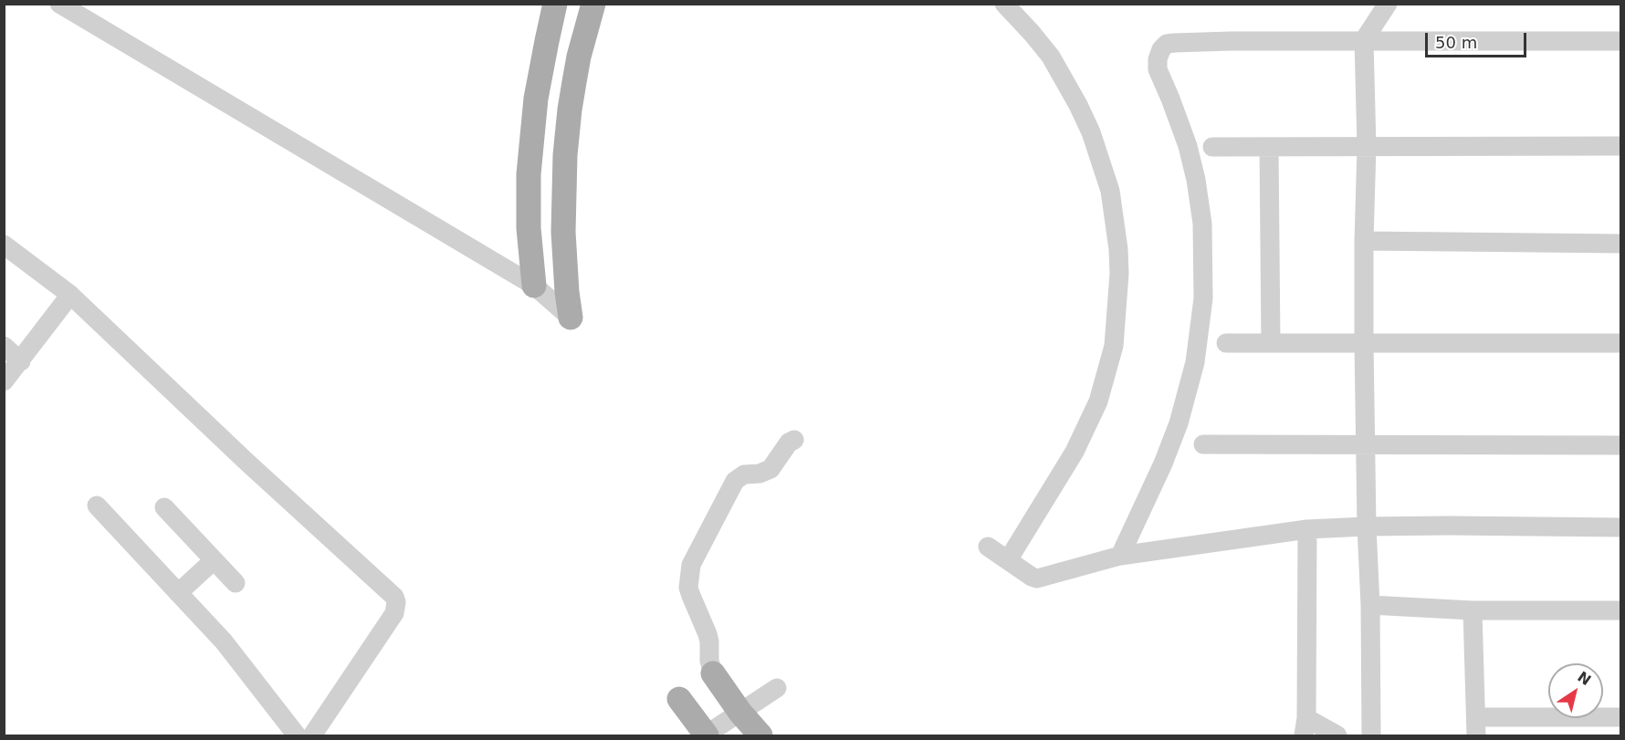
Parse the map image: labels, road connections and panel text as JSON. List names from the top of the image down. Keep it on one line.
{"scale_bar":"50 m","north":"top right"}
